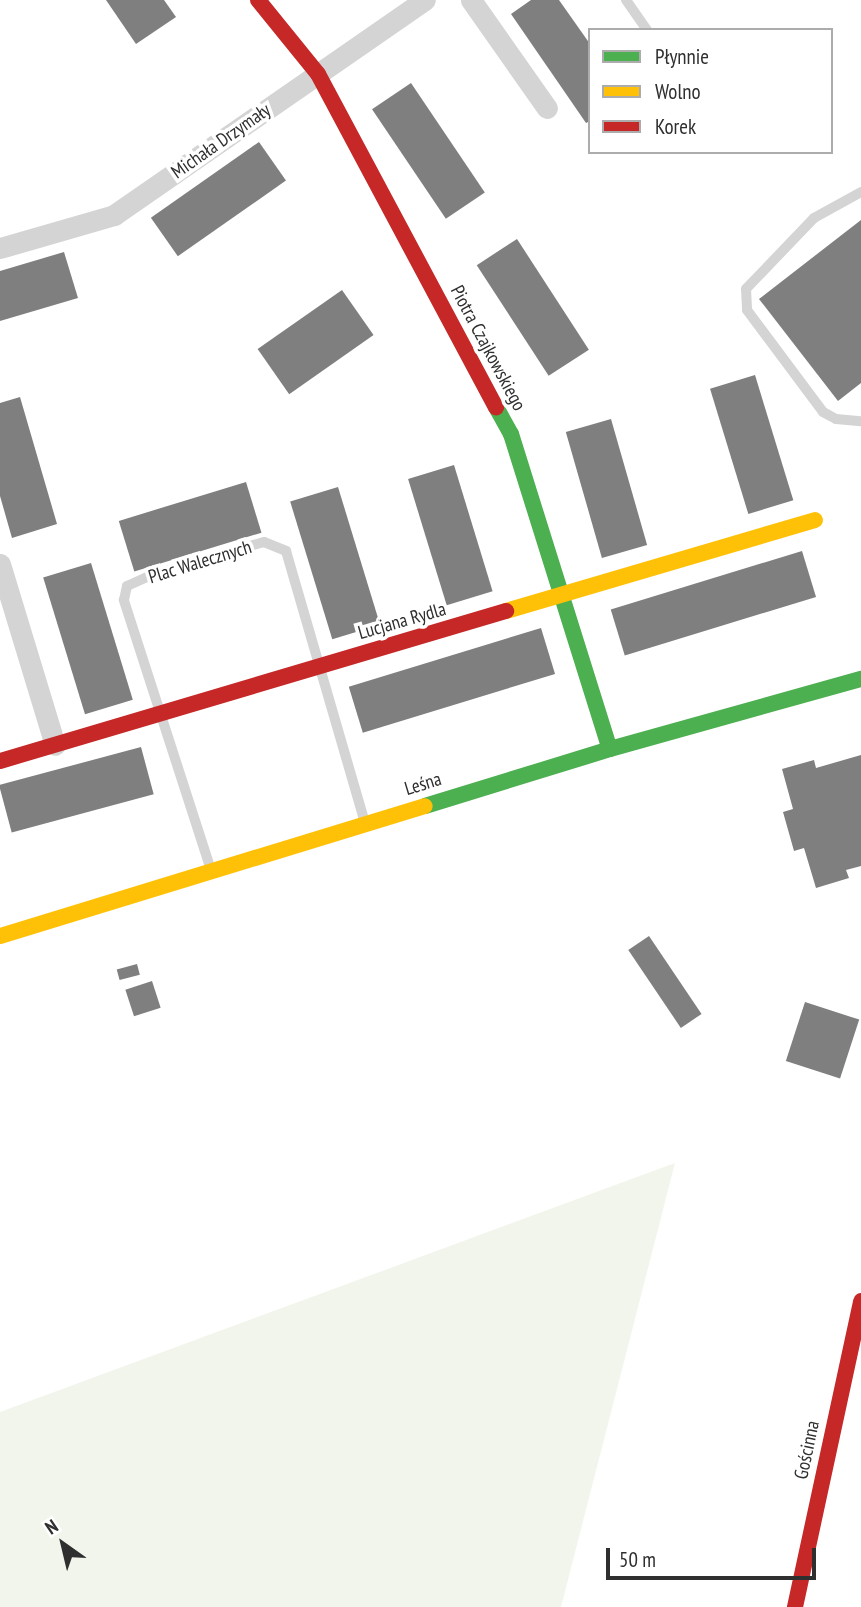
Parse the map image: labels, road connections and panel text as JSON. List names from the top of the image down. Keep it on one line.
{"streets":{"street":["Michała Drzymały","Piotra Czajkowskiego","Lucjana Rydla","Leśna","Gościnna"],"lane":["Plac Walecznych"]},"crossings":[["Michała Drzymały","Piotra Czajkowskiego"],["Piotra Czajkowskiego","Lucjana Rydla"],["Piotra Czajkowskiego","Leśna"],["Plac Walecznych","Lucjana Rydla"],["Plac Walecznych","Leśna"]],"legend":["Płynnie","Wolno","Korek"],"scale_bar":"50 m","north":"top left"}
